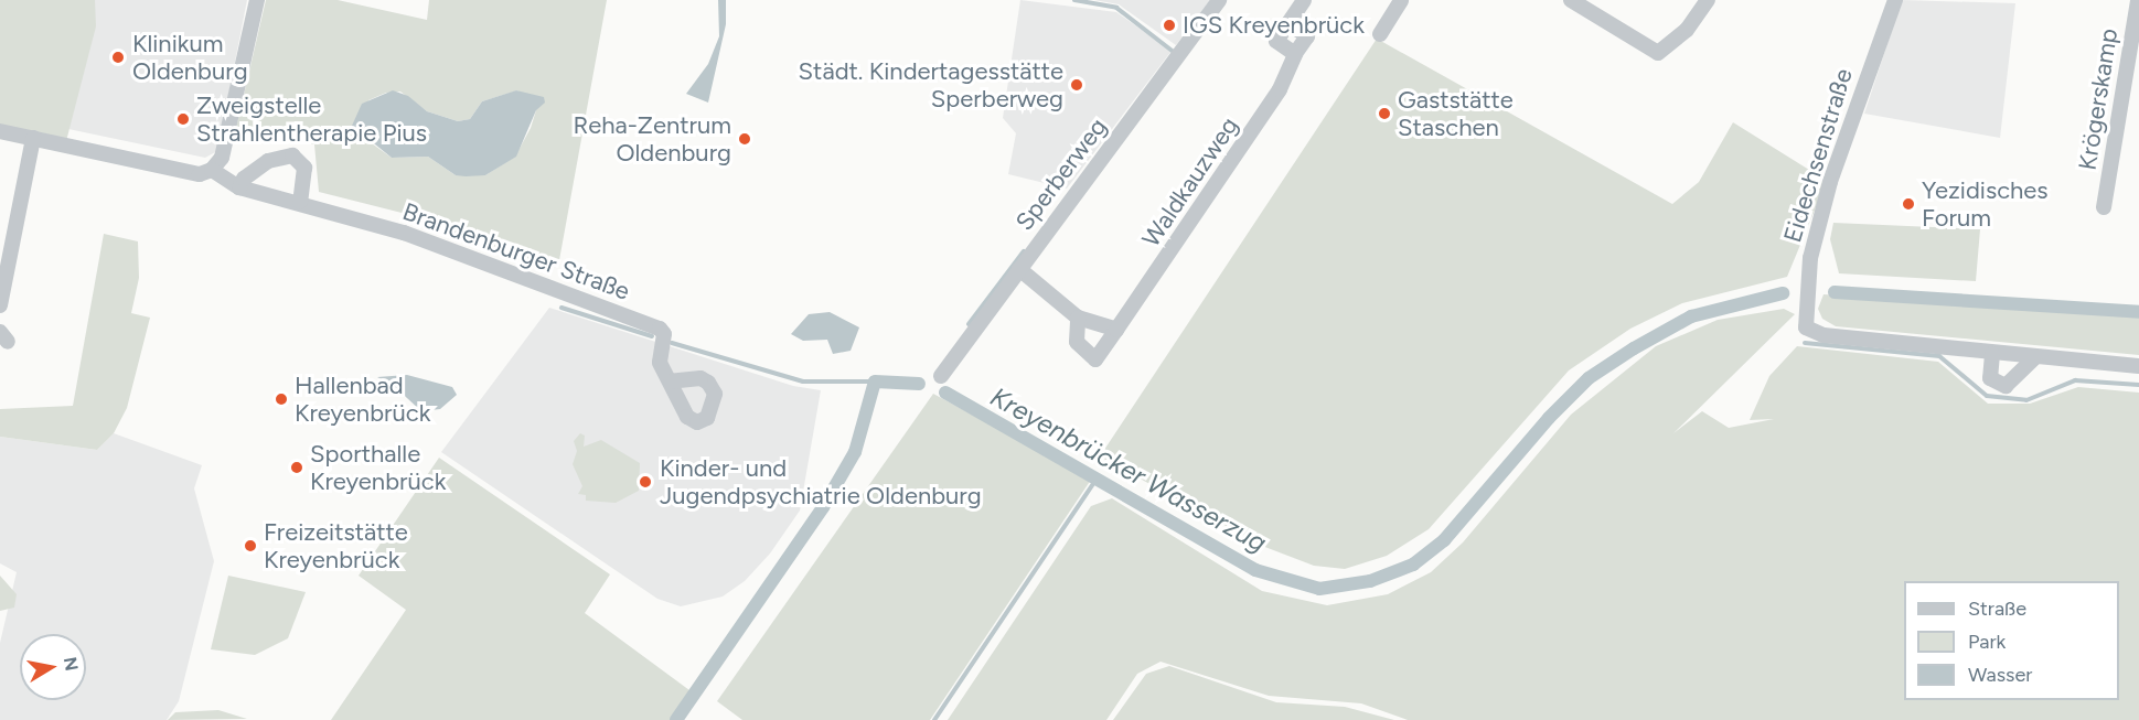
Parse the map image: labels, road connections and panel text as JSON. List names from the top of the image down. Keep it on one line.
{"streets":{"street":["Krögerskamp","Eidechsenstraße","Sperberweg","Waldkauzweg","Brandenburger Straße"]},"water":["Kreyenbrücker Wasserzug"],"places":["IGS Kreyenbrück","Klinikum Oldenburg","Städt. Kindertagesstätte Sperberweg","Gaststätte Staschen","Zweigstelle Strahlentherapie Pius","Reha-Zentrum Oldenburg","Yezidisches Forum","Hallenbad Kreyenbrück","Sporthalle Kreyenbrück","Kinder- und Jugendpsychiatrie Oldenburg","Freizeitstätte Kreyenbrück"],"legend":["Straße","Park","Wasser"],"north":"right"}
